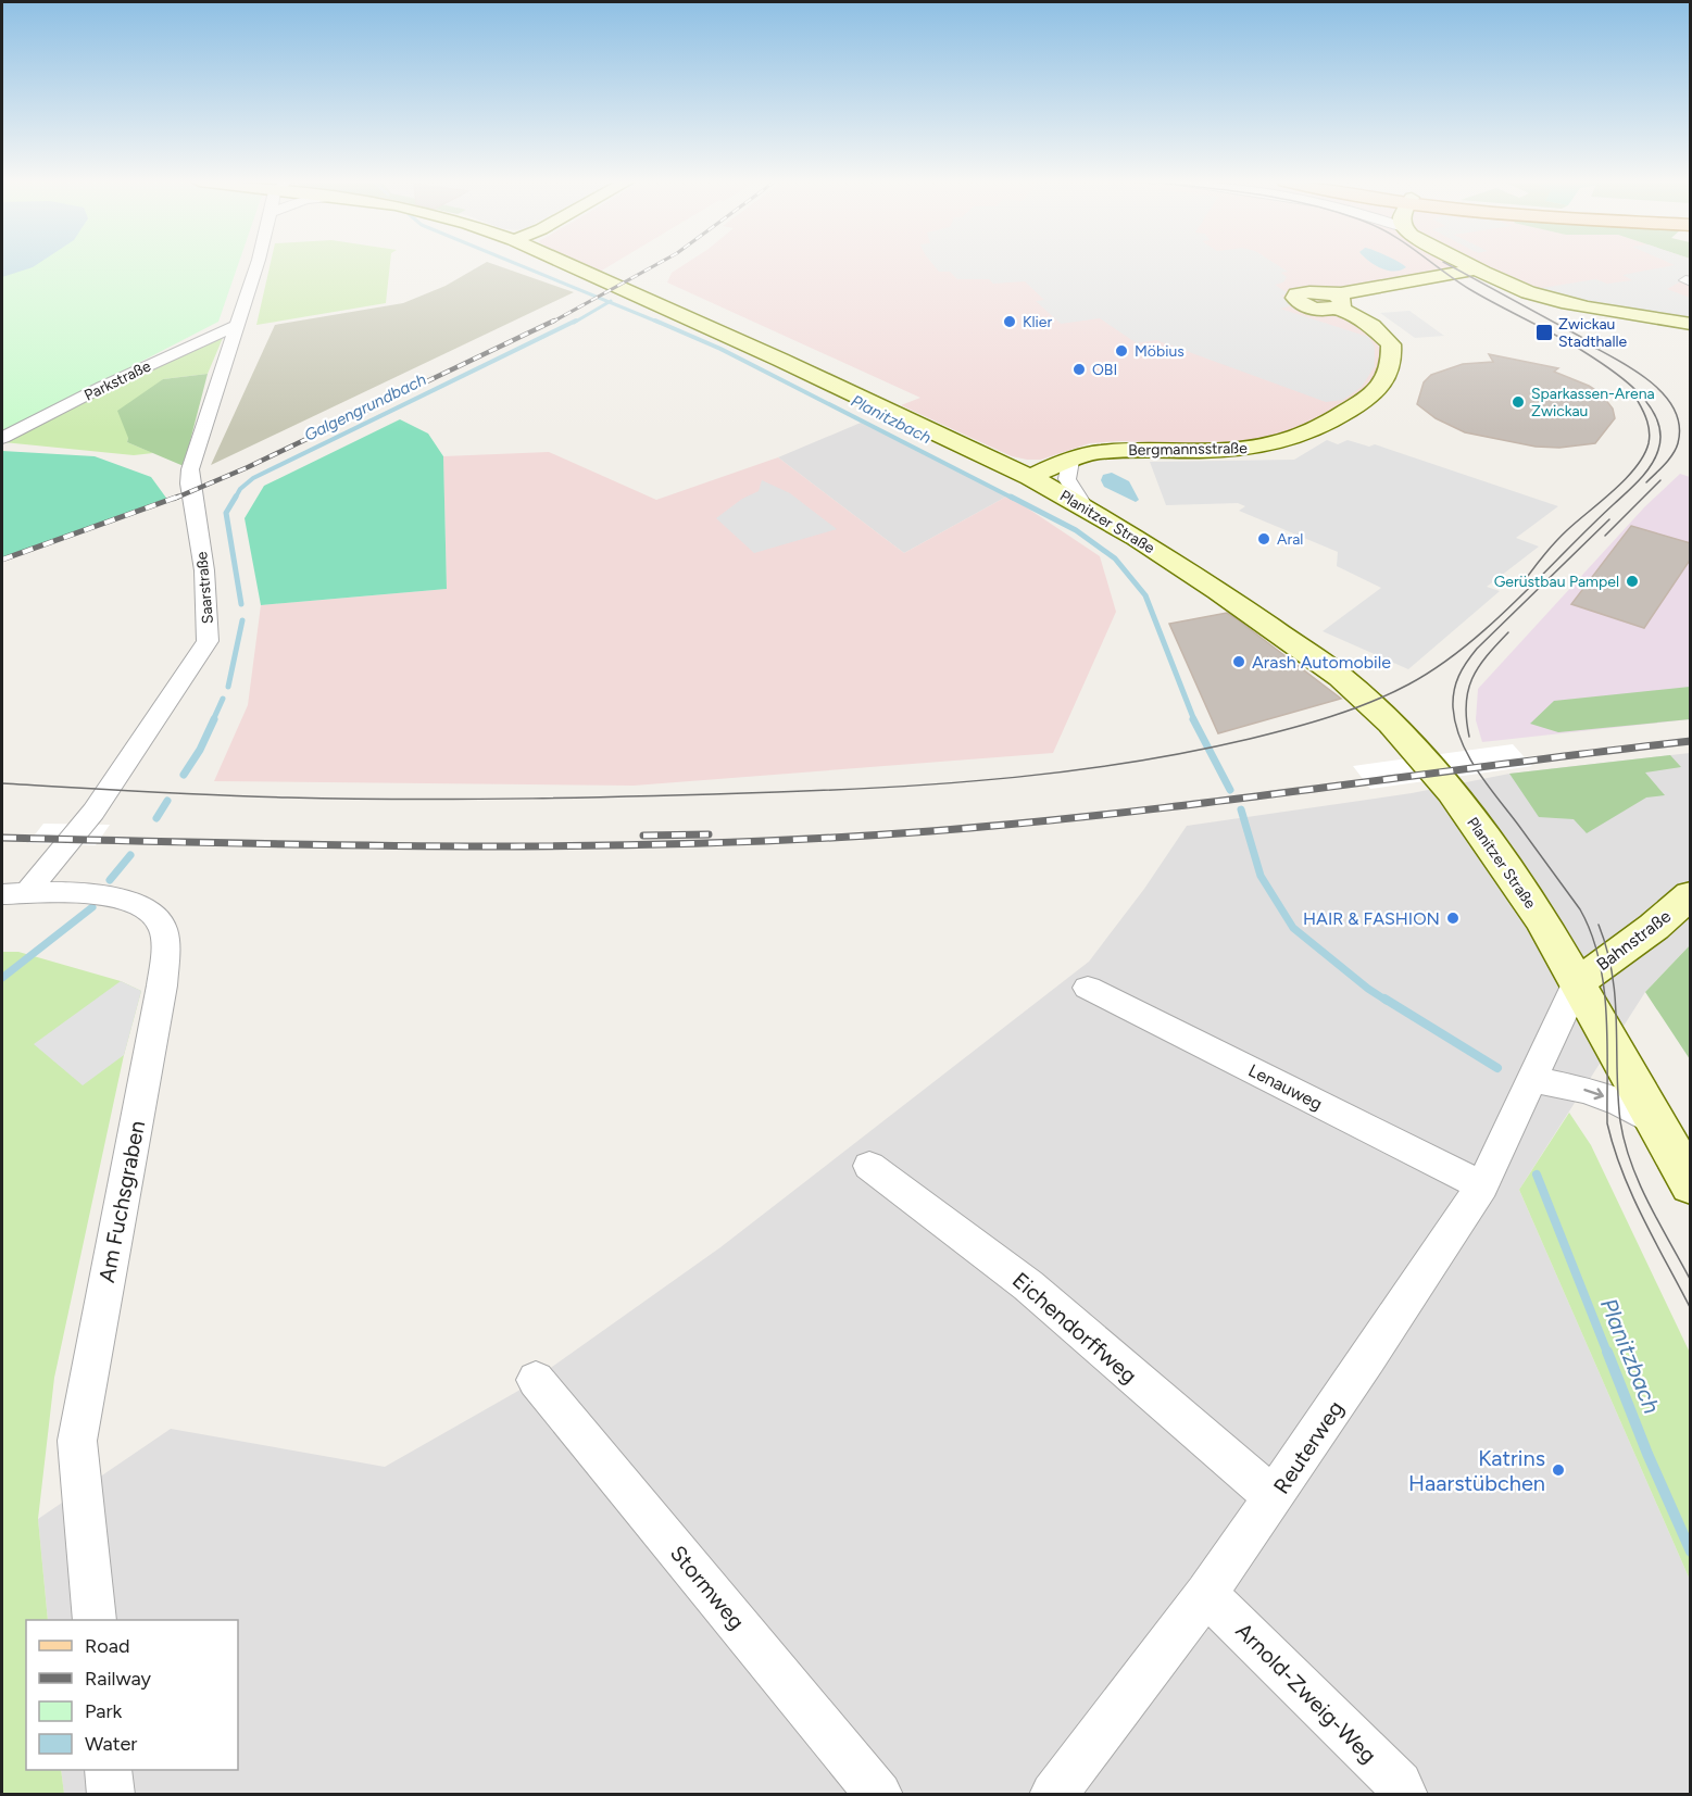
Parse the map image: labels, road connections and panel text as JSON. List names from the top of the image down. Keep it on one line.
{"streets":{"main road":["Bergmannsstraße","Planitzer Straße","Bahnstraße"],"street":["Parkstraße","Saarstraße","Lenauweg","Am Fuchsgraben","Eichendorffweg","Reuterweg","Stormweg","Arnold-Zweig-Weg"]},"crossings":[["Parkstraße","Saarstraße"],["Bergmannsstraße","Planitzer Straße"],["Planitzer Straße","Bahnstraße"],["Planitzer Straße","Reuterweg"],["Saarstraße","Am Fuchsgraben"],["Bahnstraße","Reuterweg"],["Lenauweg","Reuterweg"],["Eichendorffweg","Reuterweg"],["Reuterweg","Arnold-Zweig-Weg"]],"water":["Galgengrundbach","Planitzbach"],"places":{"other":["Klier","Möbius","OBI","Sparkassen-Arena Zwickau","Aral","Gerüstbau Pampel","Arash Automobile","HAIR & FASHION","Katrins Haarstübchen"],"transit":["Zwickau Stadthalle"]},"legend":["Road","Railway","Park","Water"]}
